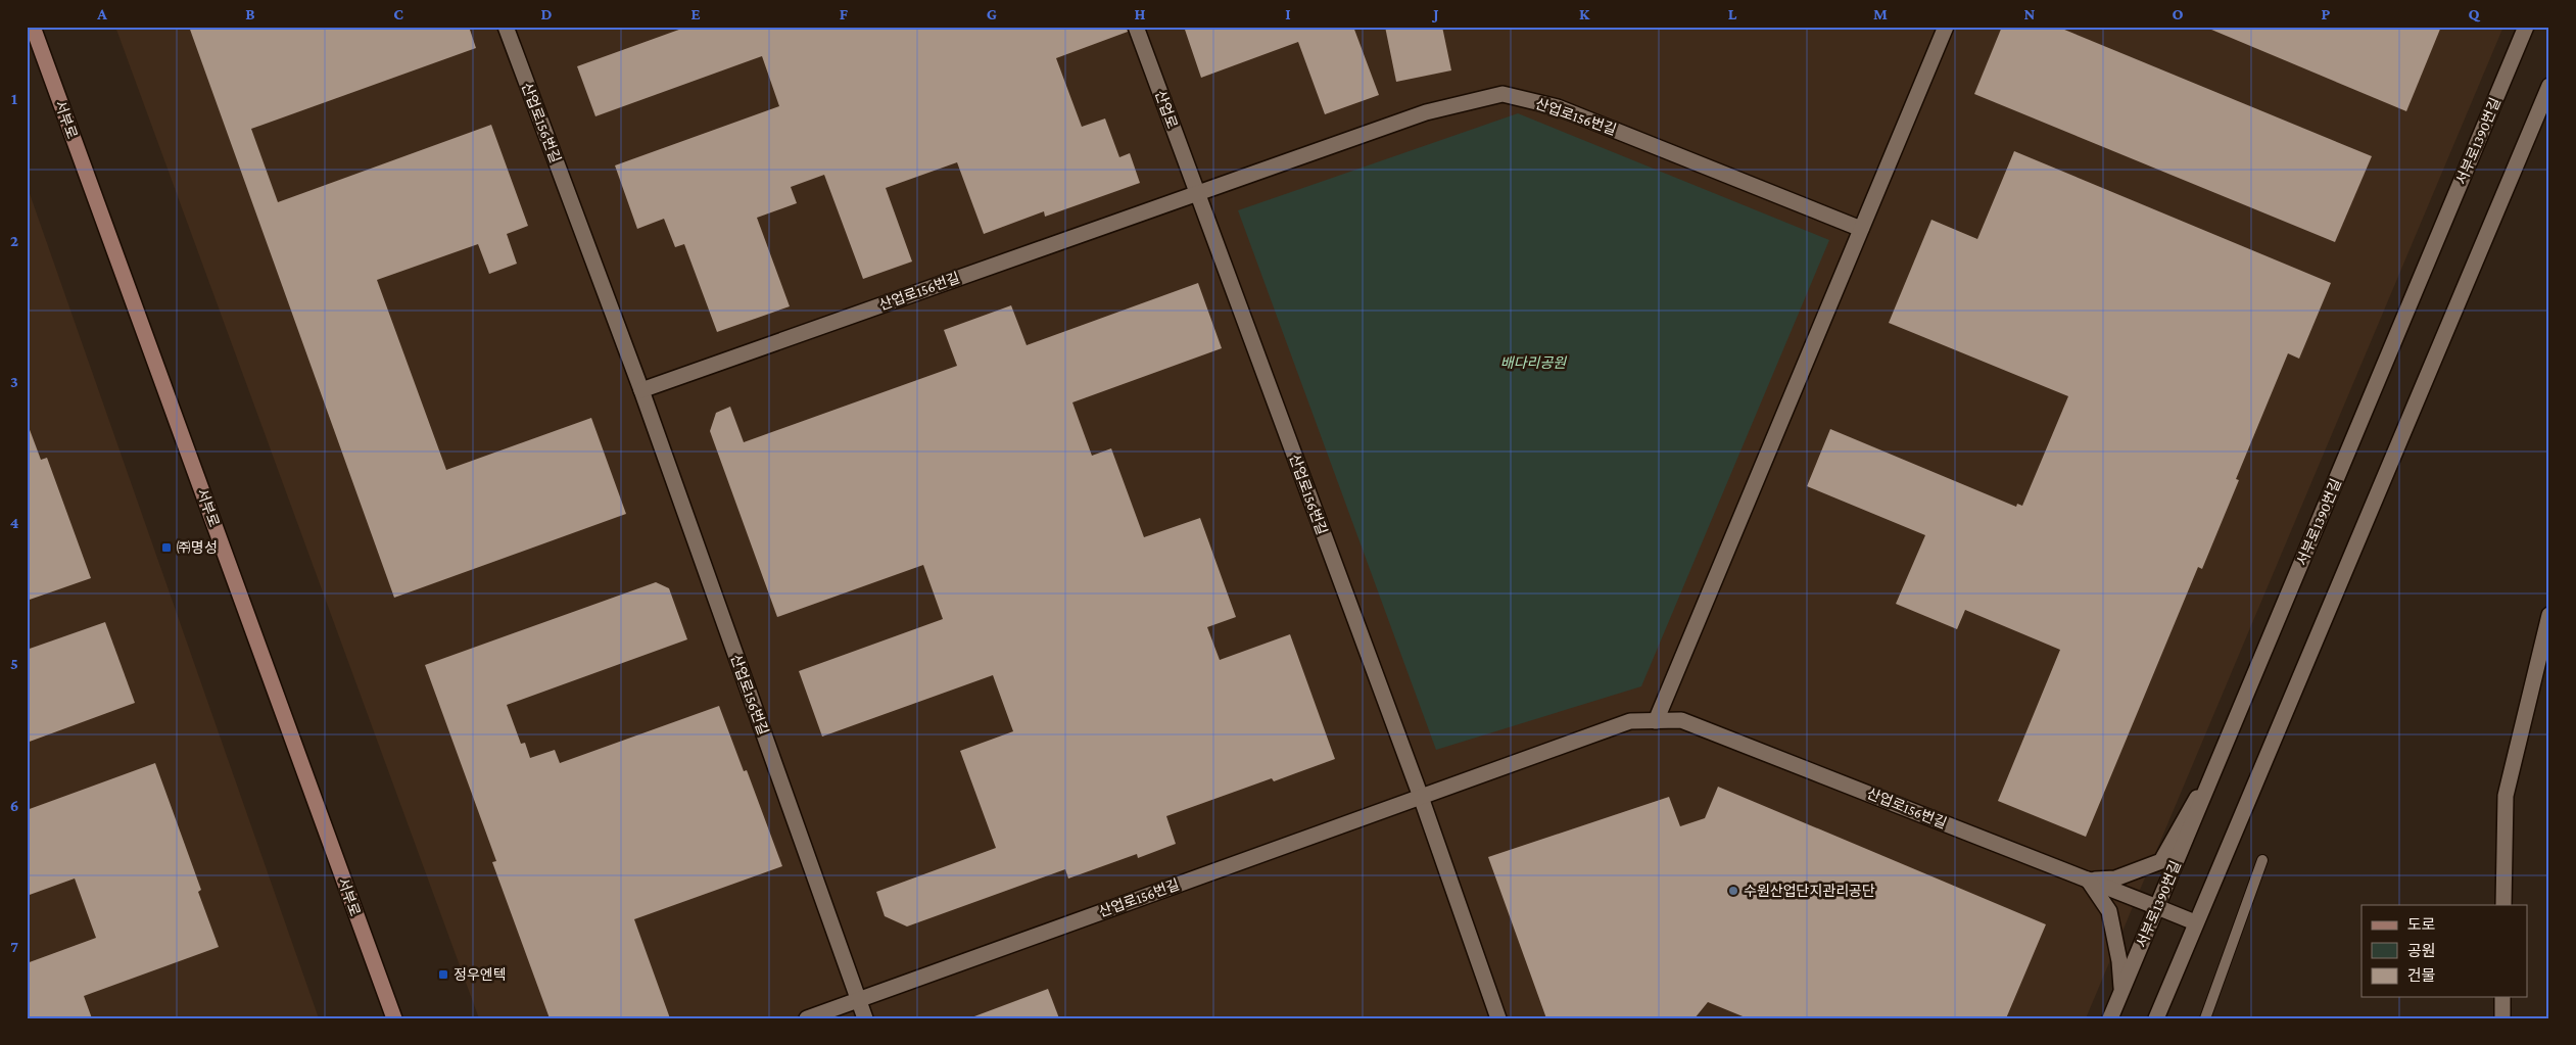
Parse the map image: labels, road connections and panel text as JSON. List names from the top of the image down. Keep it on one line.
{"streets":{"main road":["서부로"],"street":["산업로","산업로156번길","서부로1390번길"]},"crossings":[["산업로","산업로156번길"],["산업로156번길","서부로1390번길"]],"parks":["배다리공원"],"places":{"transit":["㈜명성","정우엔텍"],"other":["수원산업단지관리공단"]},"legend":["도로","공원","건물"],"grid":{"columns":["A","B","C","D","E","F","G","H","I","J","K","L","M","N","O","P","Q"],"rows":["1","2","3","4","5","6","7"]}}
